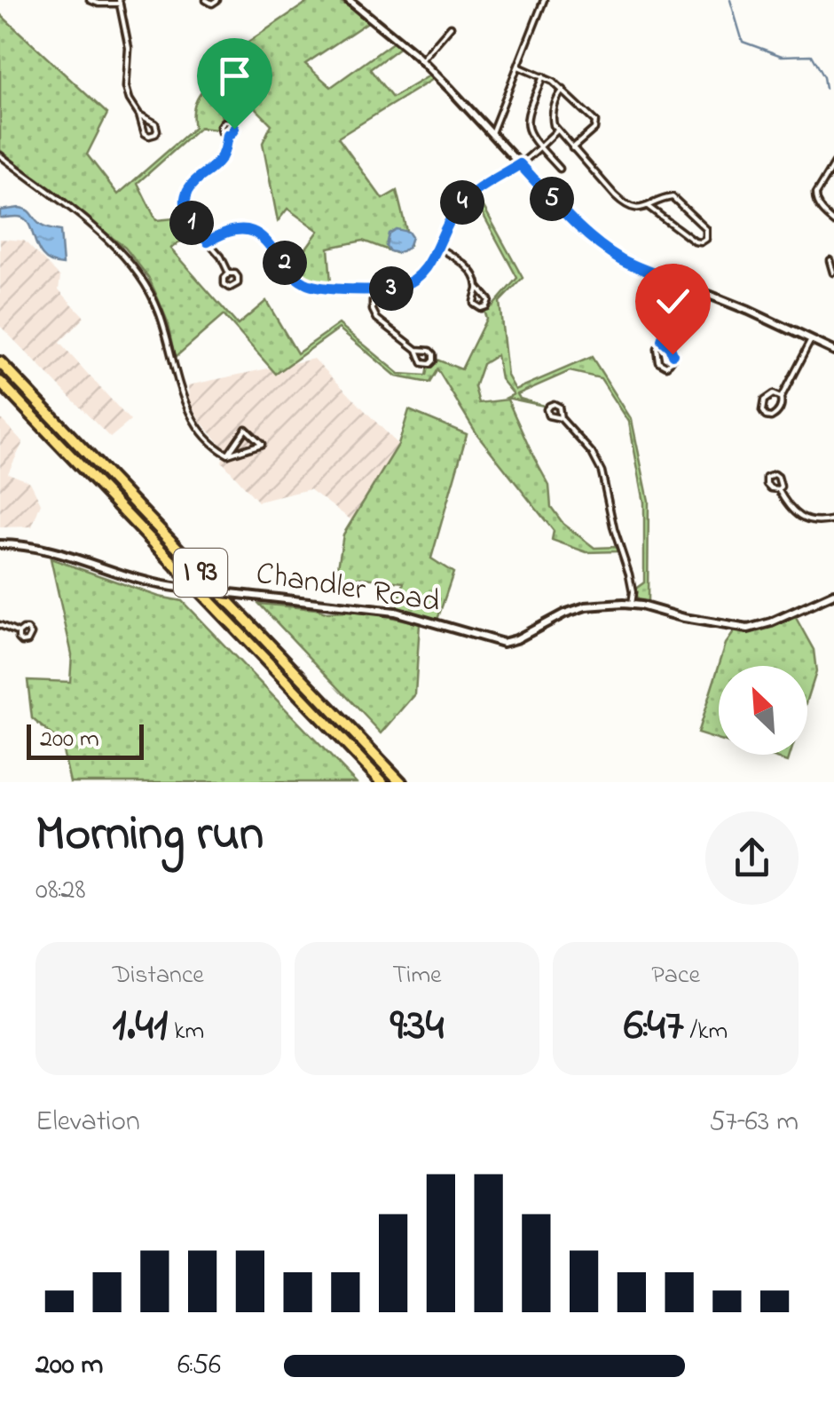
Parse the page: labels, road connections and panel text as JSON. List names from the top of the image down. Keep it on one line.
{"streets":{"highway":["I 93"],"street":["Chandler Road"]},"scale_bar":"200 m","north":"top left","page":{"pins":["5","4","1","2","3"],"scale":"200 m","heading":["Morning run","08:28"],"stats":[["Distance","1.41 km"],["Time","9:34"],["Pace","6:47 /km"]],"chart":["Elevation","57–63 m"],"list":[{"name":"200 m","note":"6:56"}]}}
